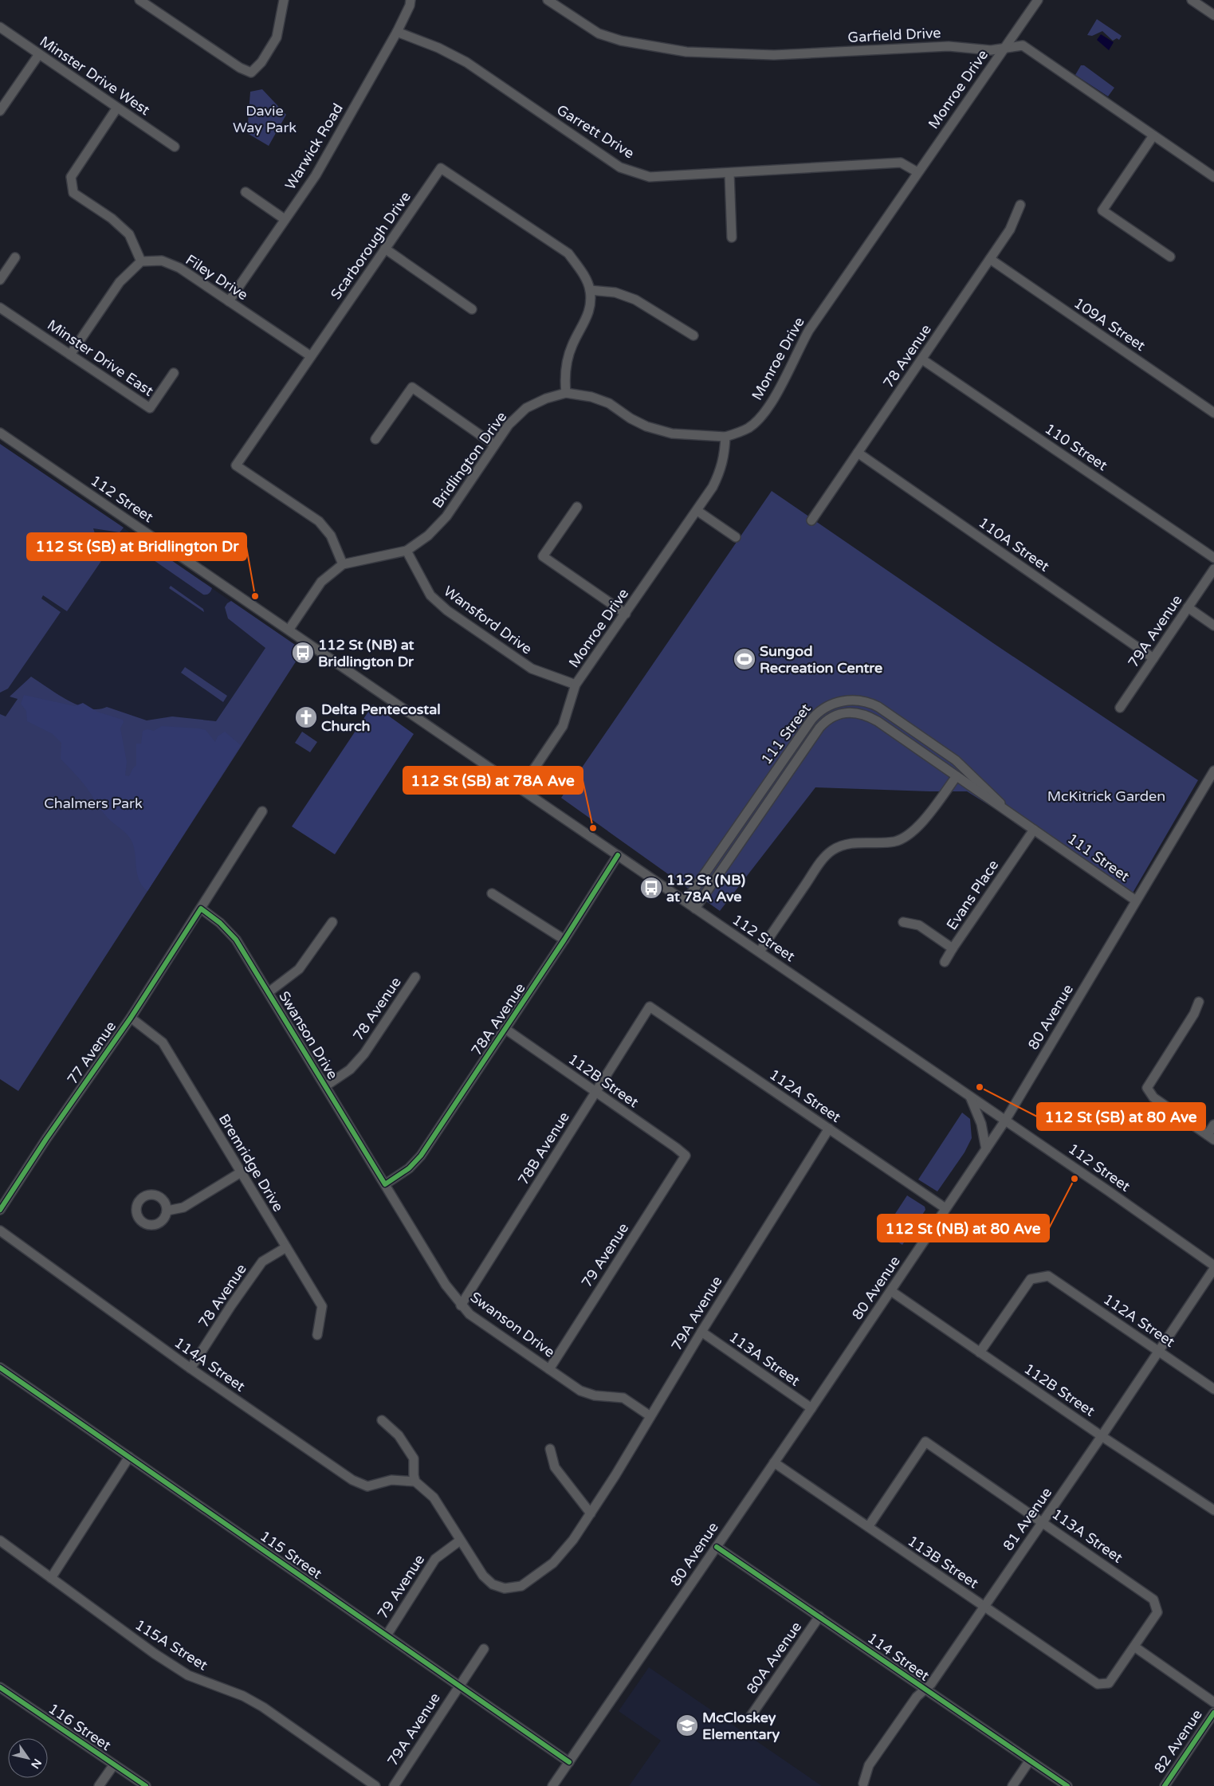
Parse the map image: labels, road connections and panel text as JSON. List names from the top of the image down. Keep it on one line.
{"streets":{"street":["Garfield Drive","Minster Drive West","Monroe Drive","Garrett Drive","Warwick Road","Scarborough Drive","Filey Drive","109A Street","78 Avenue","Minster Drive East","110 Street","Bridlington Drive","112 Street","110A Street","Wansford Drive","79A Avenue","111 Street","Evans Place","80 Avenue","78A Avenue","Swanson Drive","77 Avenue","112B Street","112A Street","78B Avenue","Bremridge Drive","79 Avenue","113A Street","114A Street","81 Avenue","115 Street","113B Street","115A Street","114 Street","80A Avenue","116 Street","82 Avenue"]},"crossings":[["Garfield Drive","Monroe Drive"],["Monroe Drive","Garrett Drive"],["Monroe Drive","Bridlington Drive"],["Monroe Drive","112 Street"],["Monroe Drive","Wansford Drive"],["Garrett Drive","Warwick Road"],["Warwick Road","Filey Drive"],["Scarborough Drive","Filey Drive"],["Scarborough Drive","Bridlington Drive"],["109A Street","78 Avenue"],["78 Avenue","110 Street"],["78 Avenue","110A Street"],["78 Avenue","Swanson Drive"],["78 Avenue","Bremridge Drive"],["78 Avenue","114A Street"],["Bridlington Drive","112 Street"],["Bridlington Drive","Wansford Drive"],["112 Street","111 Street"],["112 Street","80 Avenue"],["112 Street","78A Avenue"],["110A Street","79A Avenue"],["79A Avenue","Swanson Drive"],["79A Avenue","112A Street"],["79A Avenue","79 Avenue"],["79A Avenue","113A Street"],["79A Avenue","115 Street"],["111 Street","Evans Place"],["111 Street","80 Avenue"],["80 Avenue","112B Street"],["80 Avenue","112A Street"],["80 Avenue","113A Street"],["80 Avenue","115 Street"],["80 Avenue","113B Street"],["80 Avenue","114 Street"],["78A Avenue","Swanson Drive"],["78A Avenue","112B Street"],["Swanson Drive","77 Avenue"],["Swanson Drive","78B Avenue"],["Swanson Drive","79 Avenue"],["77 Avenue","Bremridge Drive"],["112B Street","112A Street"],["112B Street","78B Avenue"],["112B Street","79 Avenue"],["112B Street","81 Avenue"],["112A Street","78B Avenue"],["112A Street","81 Avenue"],["79 Avenue","115 Street"],["113A Street","81 Avenue"],["113A Street","113B Street"],["81 Avenue","113B Street"],["81 Avenue","114 Street"],["114 Street","80A Avenue"]],"parks":["Davie Way Park","McKitrick Garden","Chalmers Park"],"places":{"other":["112 St (SB) at Bridlington Dr","112 St (SB) at 78A Ave","112 St (SB) at 80 Ave","112 St (NB) at 80 Ave"],"bus stop":["112 St (NB) at Bridlington Dr","112 St (NB) at 78A Ave"],"sports":["Sungod Recreation Centre"],"church":["Delta Pentecostal Church"],"school or university":["McCloskey Elementary"]},"north":"bottom right"}
